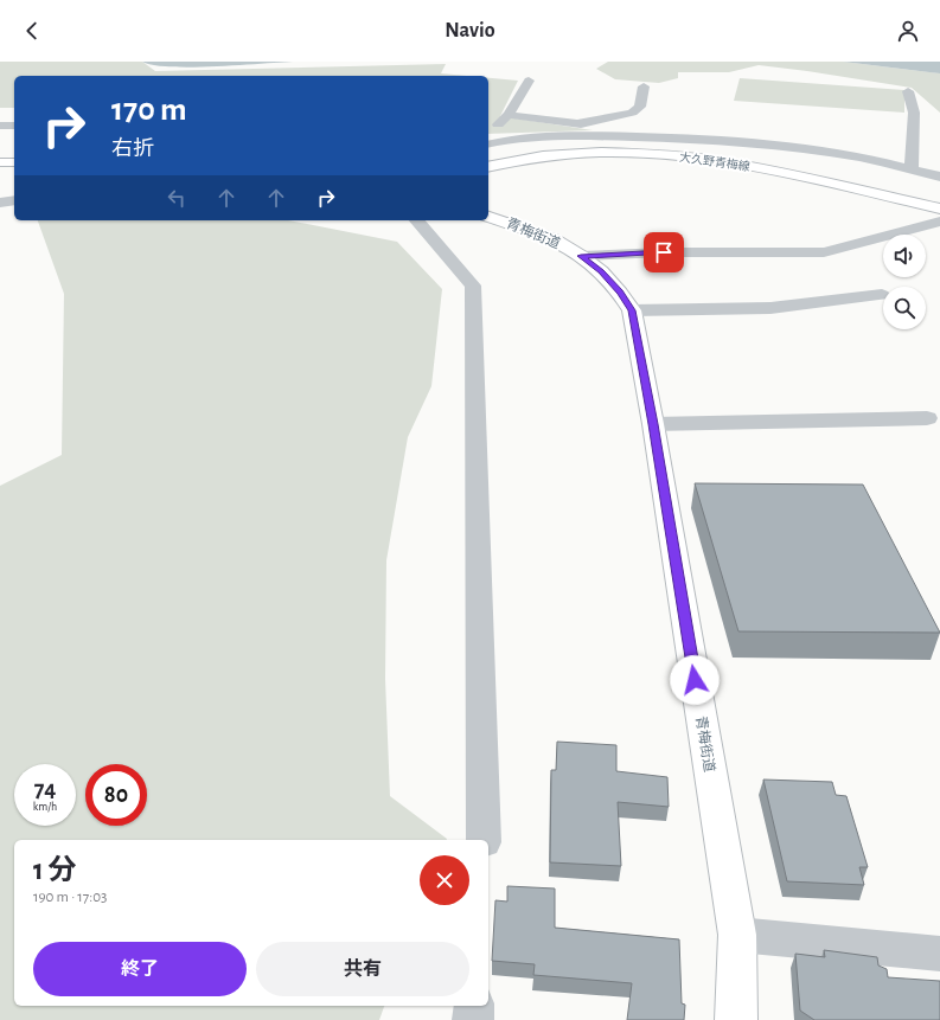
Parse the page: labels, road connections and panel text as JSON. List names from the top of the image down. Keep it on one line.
{"streets":{"main road":["大久野青梅線","青梅街道"]},"page":{"header":"Navio","turn":["170 m","右折"],"speed":"74 km/h","limit":"80","heading":["1 分","190 m · 17:03"],"buttons":["終了","共有"]}}
